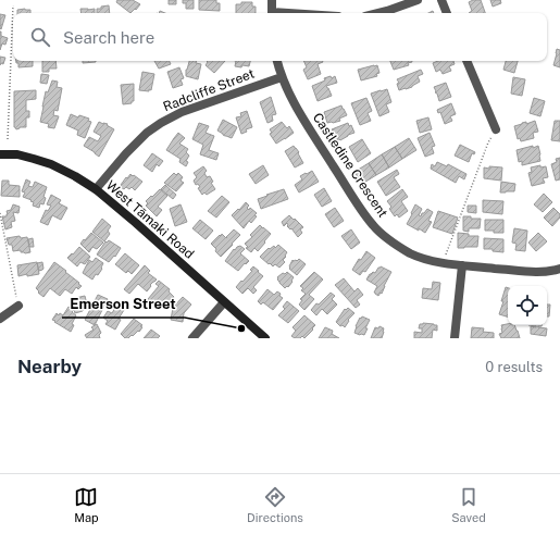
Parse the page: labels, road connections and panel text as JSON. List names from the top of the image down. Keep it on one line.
{"streets":{"main road":["West Tāmaki Road"],"street":["Radcliffe Street","Castledine Crescent"]},"crossings":[["Radcliffe Street","Castledine Crescent"],["Radcliffe Street","West Tāmaki Road"]],"places":["Emerson Street"],"page":{"search":"Search here","heading":["Nearby","0 results"],"nav":["Map","Directions","Saved"]}}
